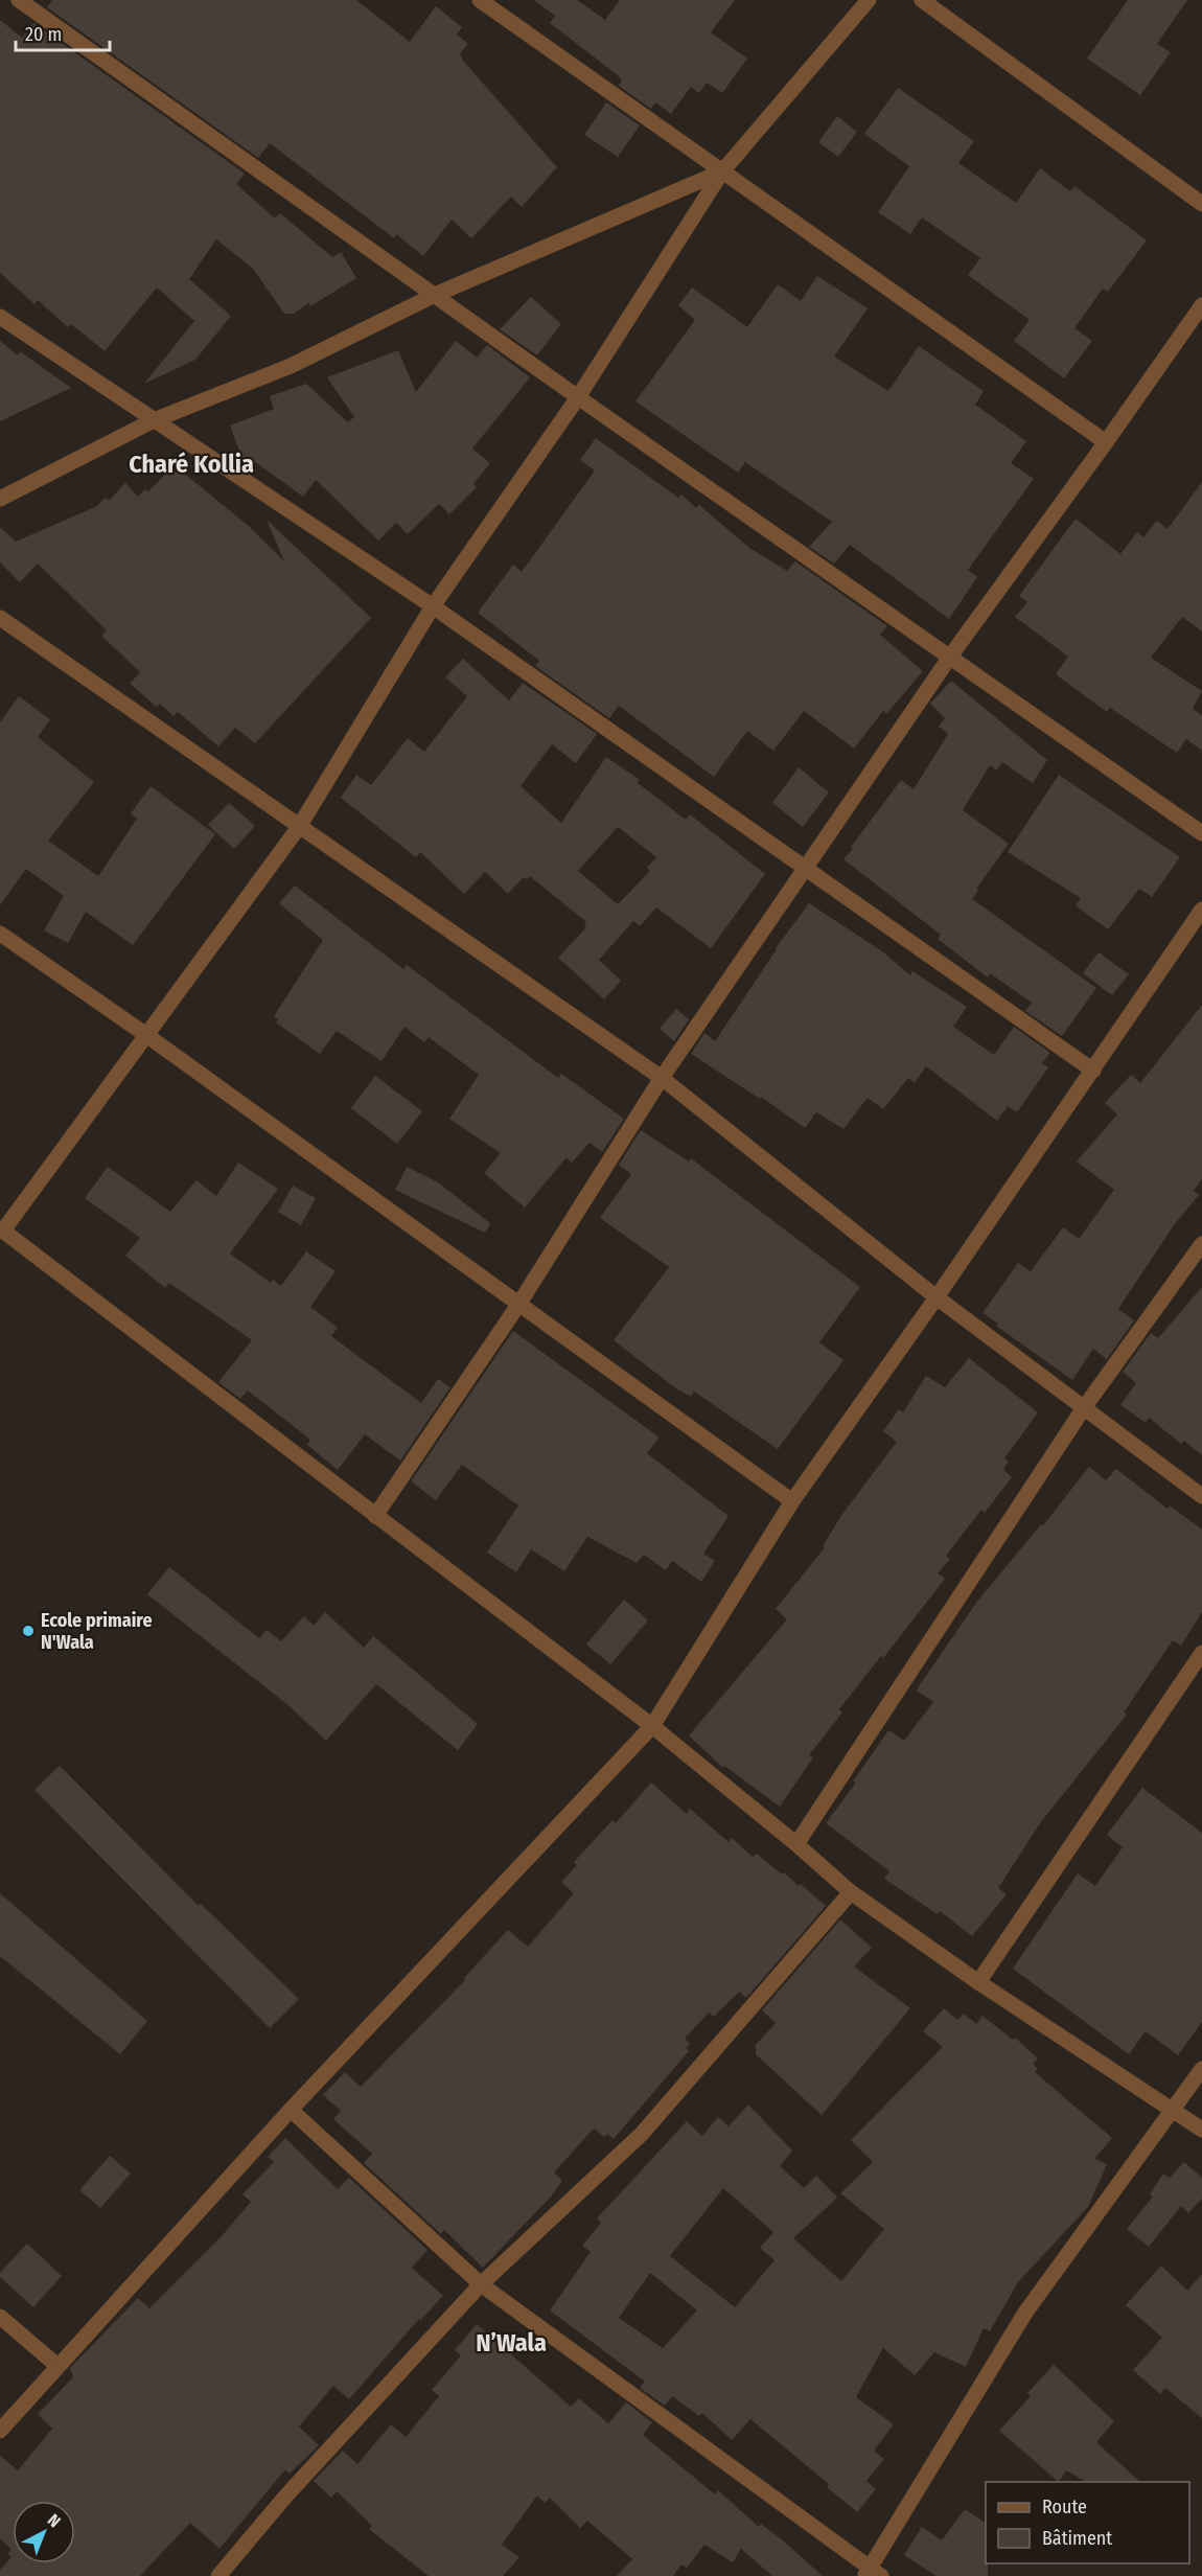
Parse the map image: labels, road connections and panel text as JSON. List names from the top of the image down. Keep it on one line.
{"districts":["Charé Kollia","N’Wala"],"places":["Ecole primaire N'Wala"],"legend":["Route","Bâtiment"],"scale_bar":"20 m","north":"top right"}
